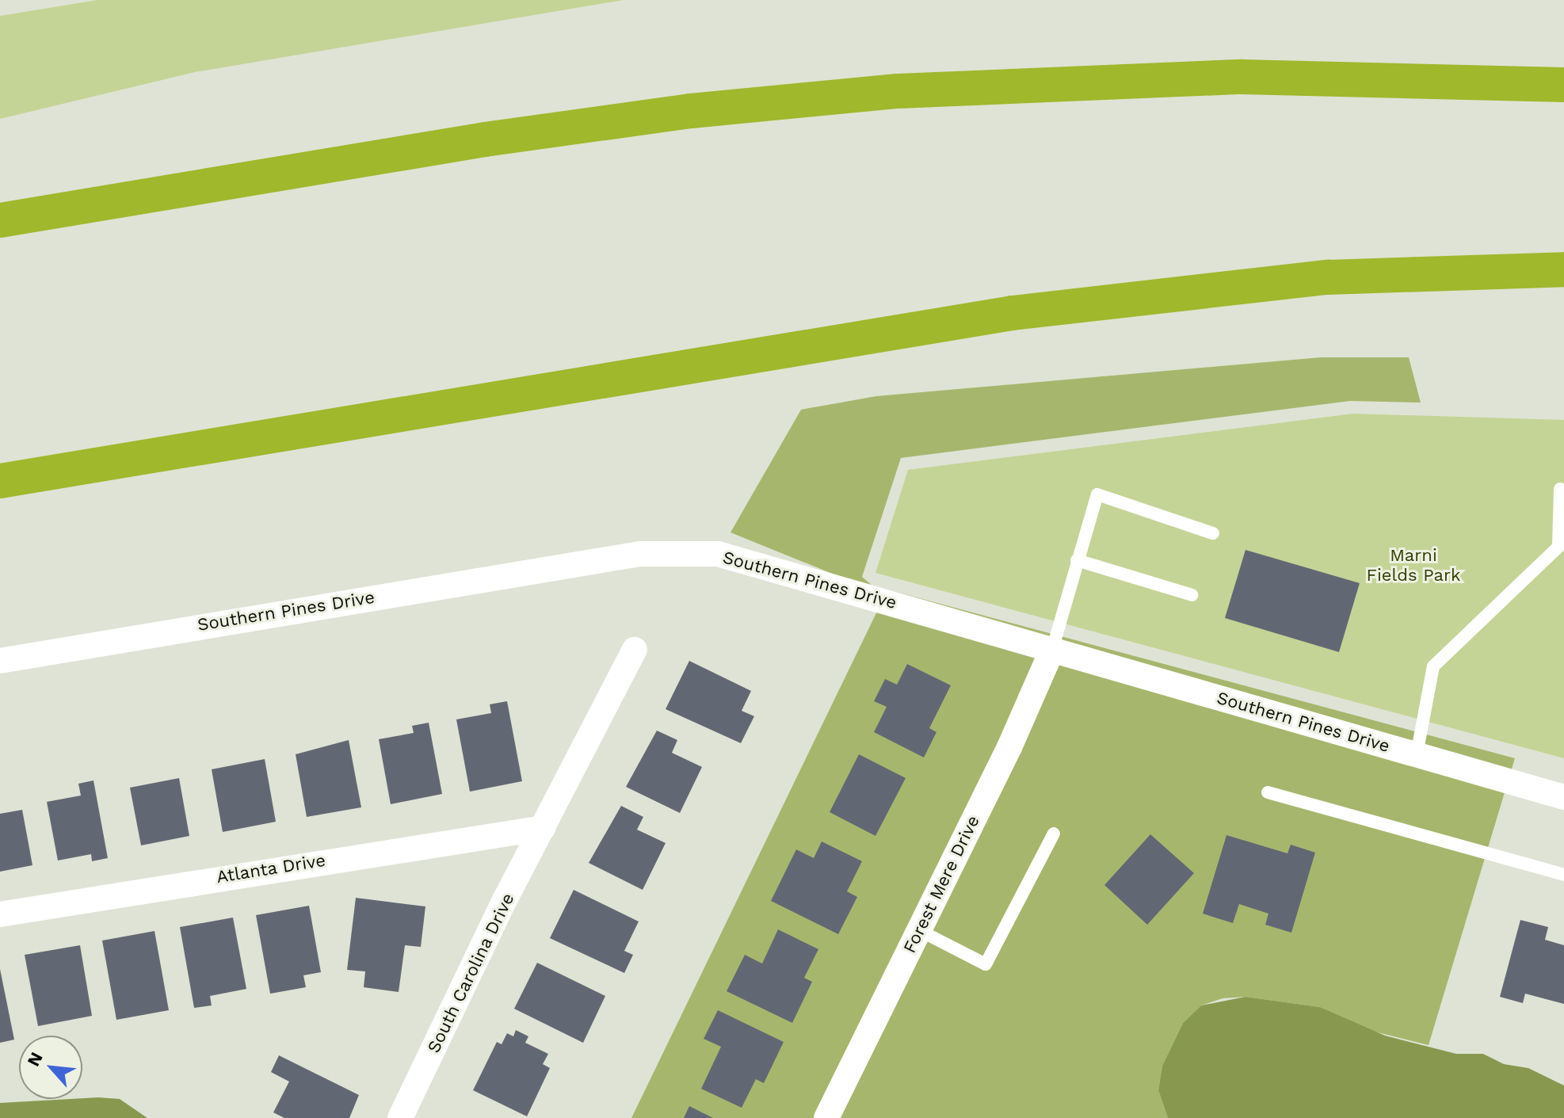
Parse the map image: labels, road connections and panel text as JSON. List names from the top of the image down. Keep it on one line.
{"streets":{"street":["Southern Pines Drive","Atlanta Drive","Forest Mere Drive","South Carolina Drive"]},"crossings":[["Southern Pines Drive","Forest Mere Drive"],["Atlanta Drive","South Carolina Drive"]],"parks":["Marni Fields Park"],"north":"top left"}
